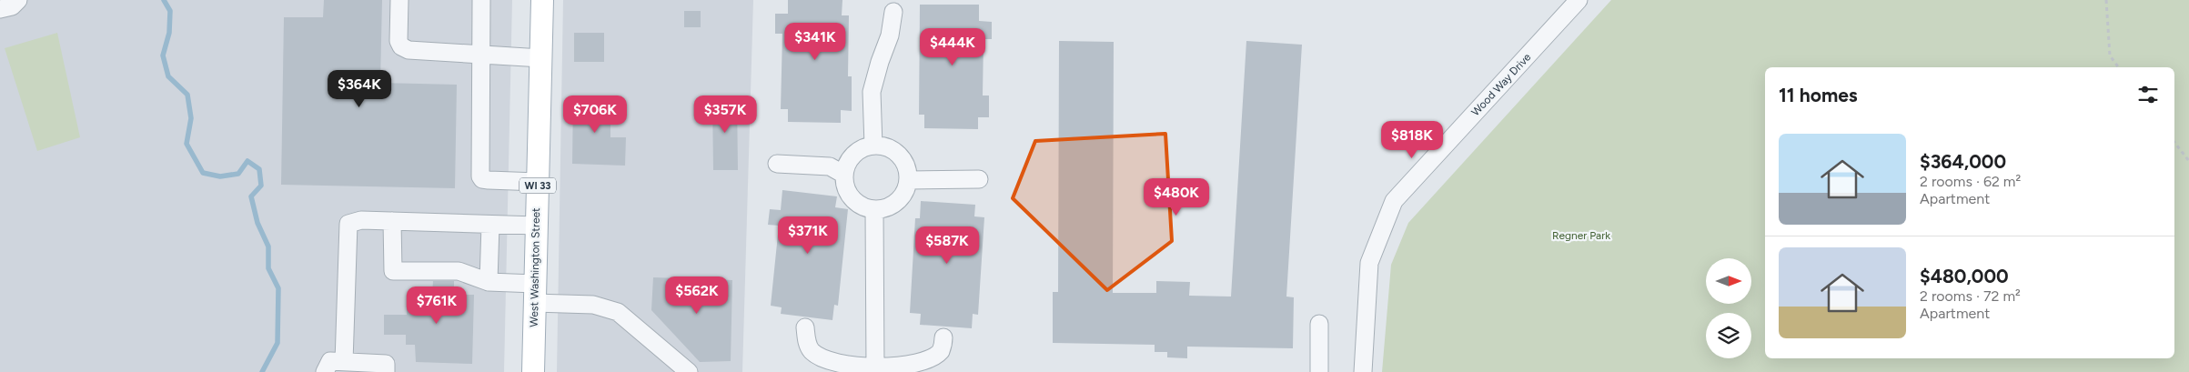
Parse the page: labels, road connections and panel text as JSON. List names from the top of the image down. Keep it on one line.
{"streets":{"main road":["WI 33","West Washington Street"],"street":["Wood Way Drive"]},"parks":["Regner Park"],"north":"right","page":{"price":["$341K","$444K","$364K","$706K","$357K","$818K","$480K","$371K","$587K","$562K","$761K"],"heading":"11 homes","list":[{"name":"$364,000","note":"2 rooms · 62 m² · Apartment"},{"name":"$480,000","note":"2 rooms · 72 m² · Apartment"}]}}
